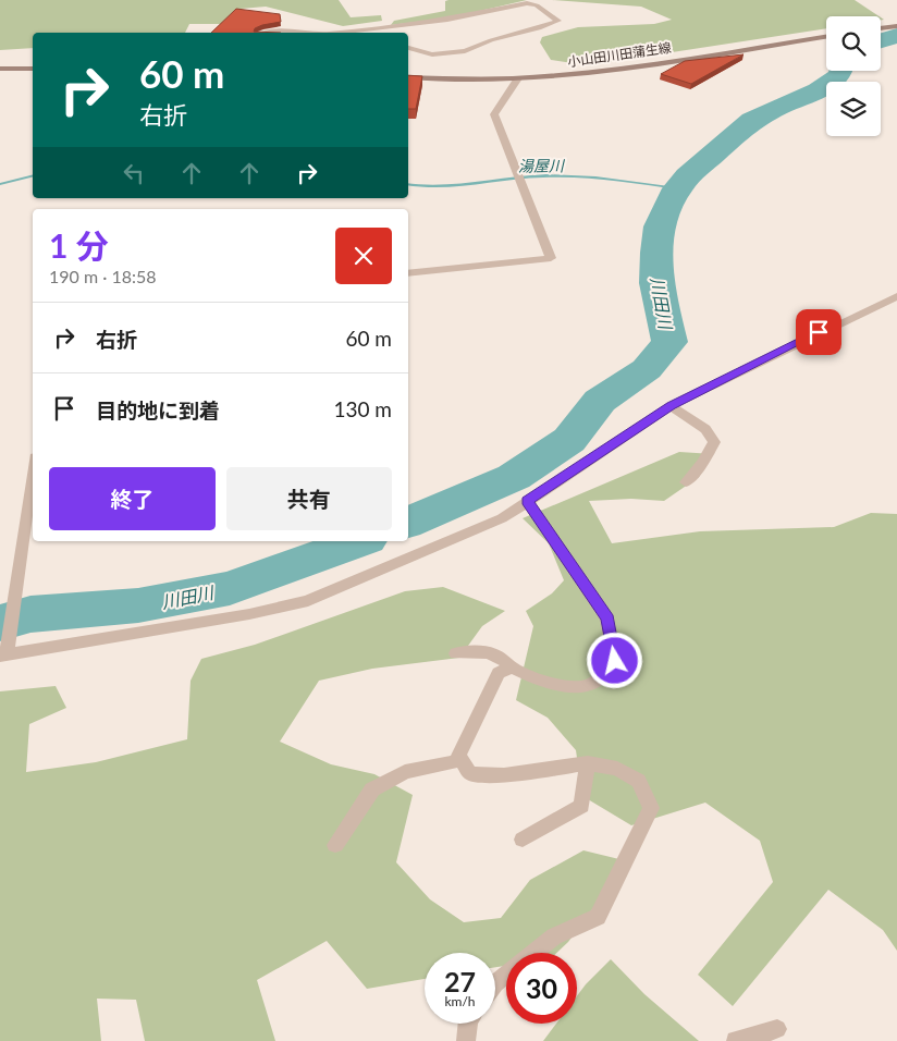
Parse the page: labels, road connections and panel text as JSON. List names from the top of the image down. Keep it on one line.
{"streets":{"main road":["小山田川田蒲生線"]},"water":["湯屋川","川田川"],"page":{"turn":["60 m","右折"],"heading":["1 分","190 m · 18:58"],"list":[{"name":"右折","value":"60 m"},{"name":"目的地に到着","value":"130 m"}],"buttons":["終了","共有"],"speed":"27 km/h","limit":"30"}}
